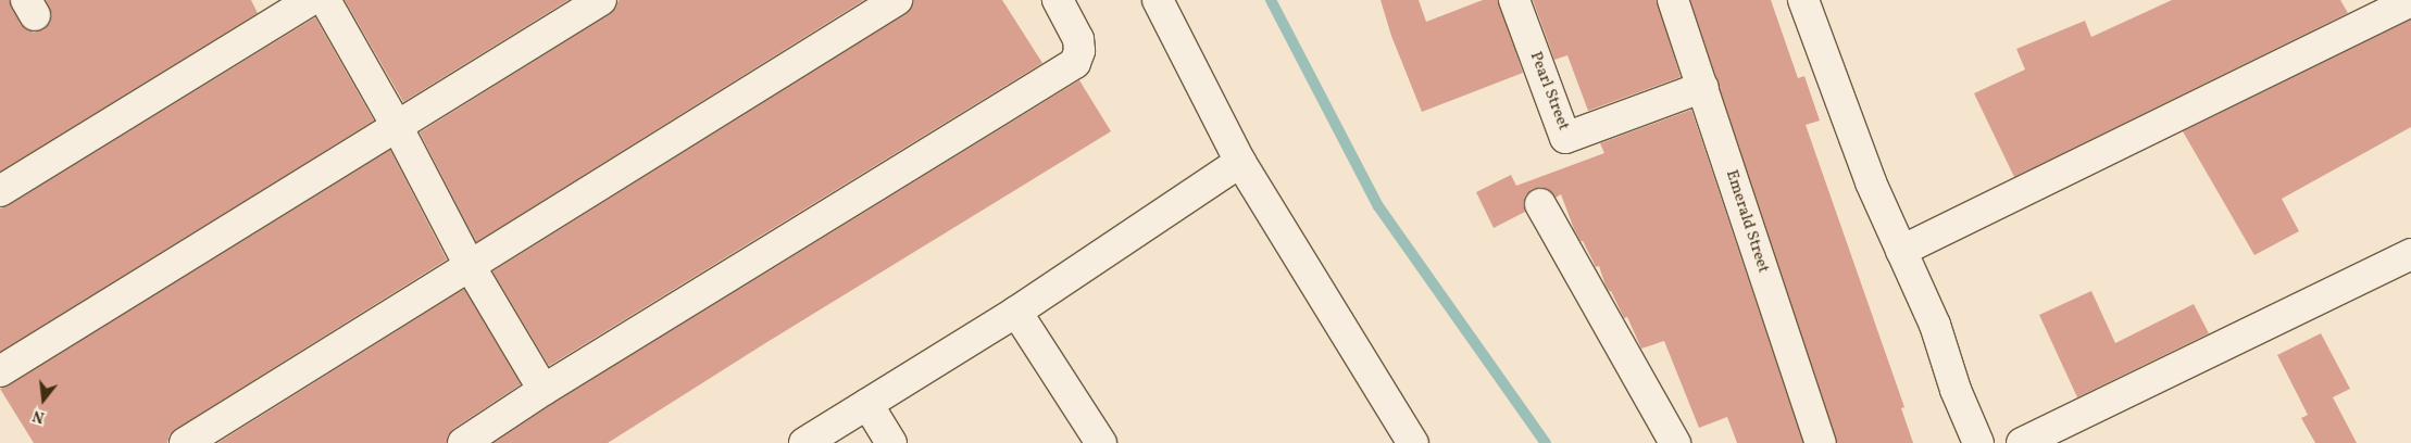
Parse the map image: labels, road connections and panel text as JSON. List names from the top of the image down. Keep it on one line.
{"streets":{"street":["Pearl Street","Emerald Street"]},"crossings":[["Pearl Street","Emerald Street"]],"north":"bottom"}
